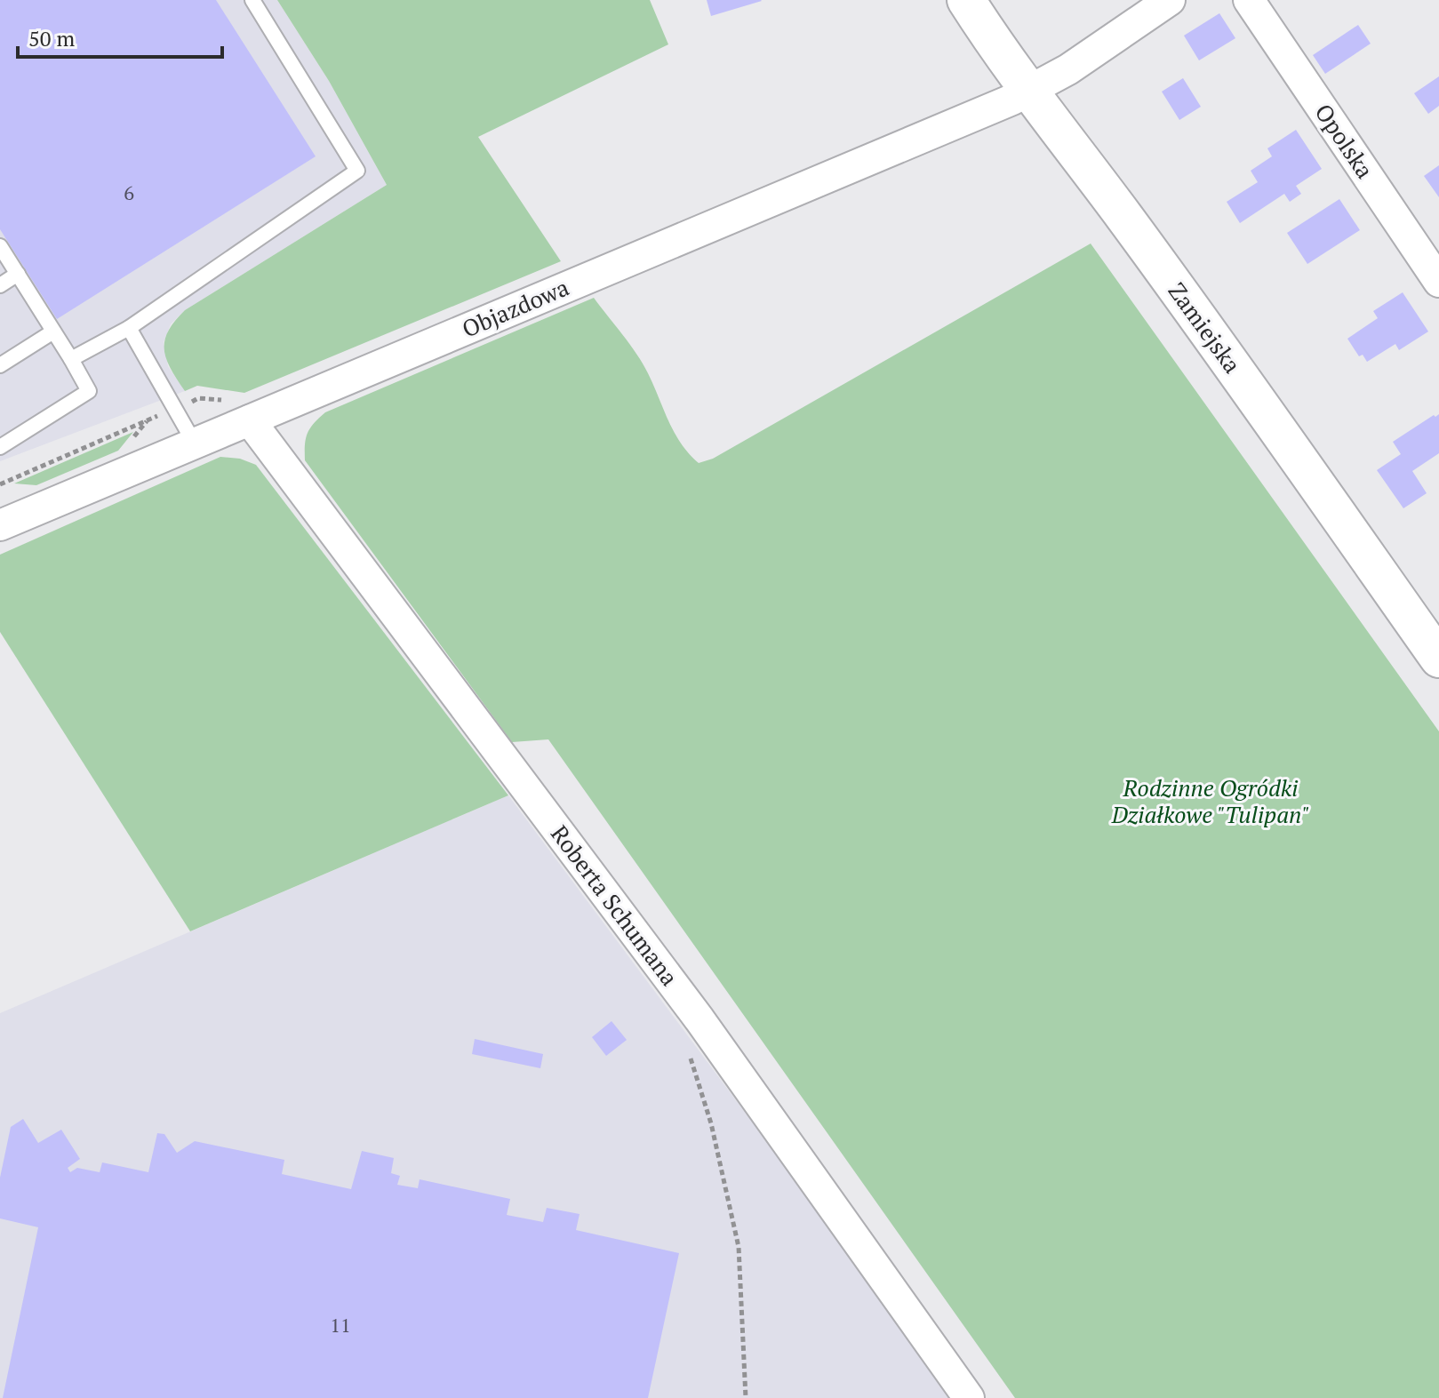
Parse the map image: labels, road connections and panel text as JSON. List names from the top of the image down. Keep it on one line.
{"streets":{"street":["Opolska","Objazdowa","Zamiejska","Roberta Schumana"]},"crossings":[["Objazdowa","Zamiejska"],["Objazdowa","Roberta Schumana"]],"parks":["Rodzinne Ogródki Działkowe \"Tulipan\""],"house_numbers":["6","11"],"scale_bar":"50 m"}
